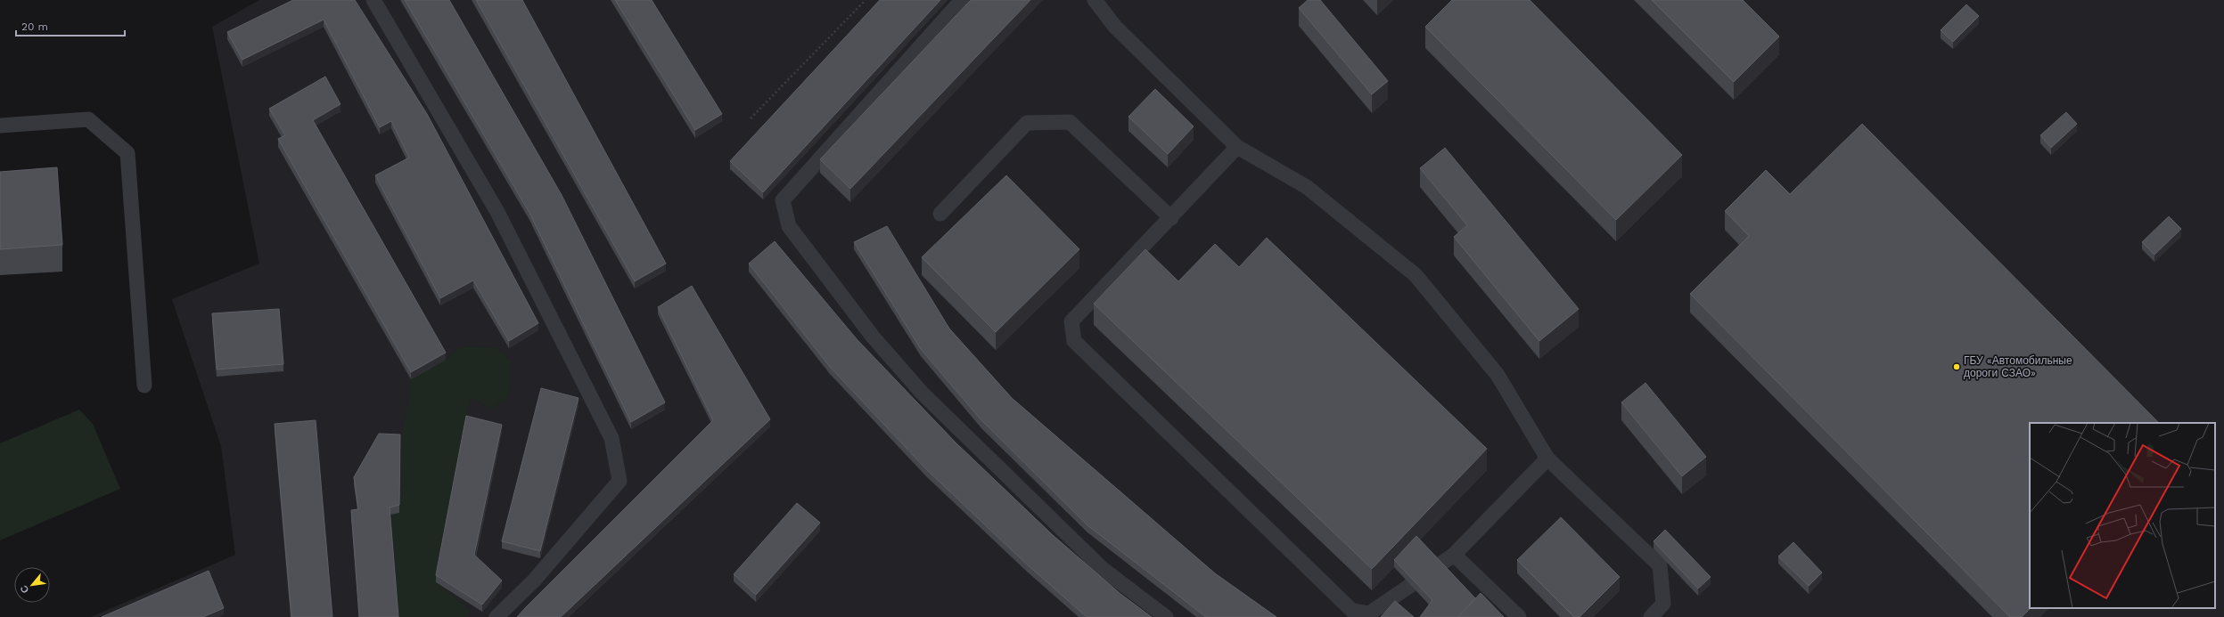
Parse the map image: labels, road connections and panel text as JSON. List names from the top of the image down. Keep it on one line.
{"places":["ГБУ «Автомобильные дороги СЗАО»"],"scale_bar":"20 m","north":"bottom left"}
